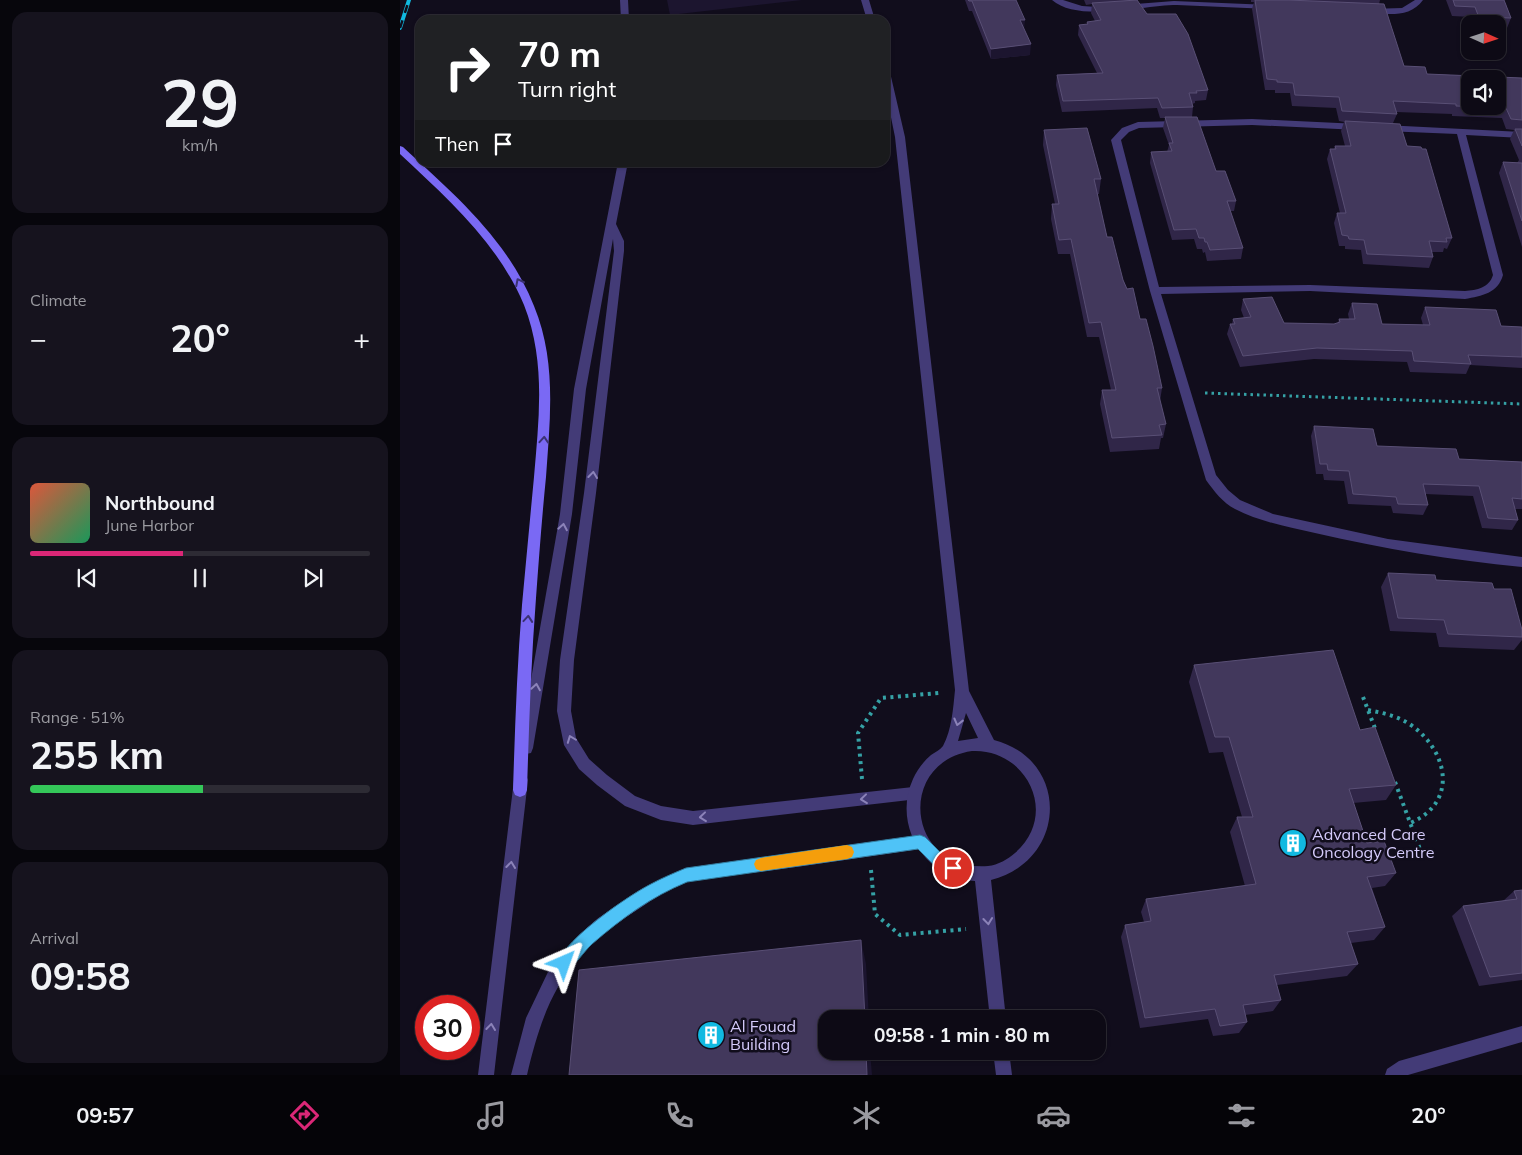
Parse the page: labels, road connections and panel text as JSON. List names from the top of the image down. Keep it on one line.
{"places":{"building":["Advanced Care Oncology Centre","Al Fouad Building"]},"north":"right","page":{"tile":[["29","km/h"],"Climate",["Range · 51%","255 km"],["Arrival","09:58"]],"turn":["70 m","Turn right"],"then":"Then","heat":["−","20°","+"],"song":["Northbound","June Harbor"],"limit":"30","trip":"09:58 · 1 min · 80 m","tabs":["09:57","20°"]}}
